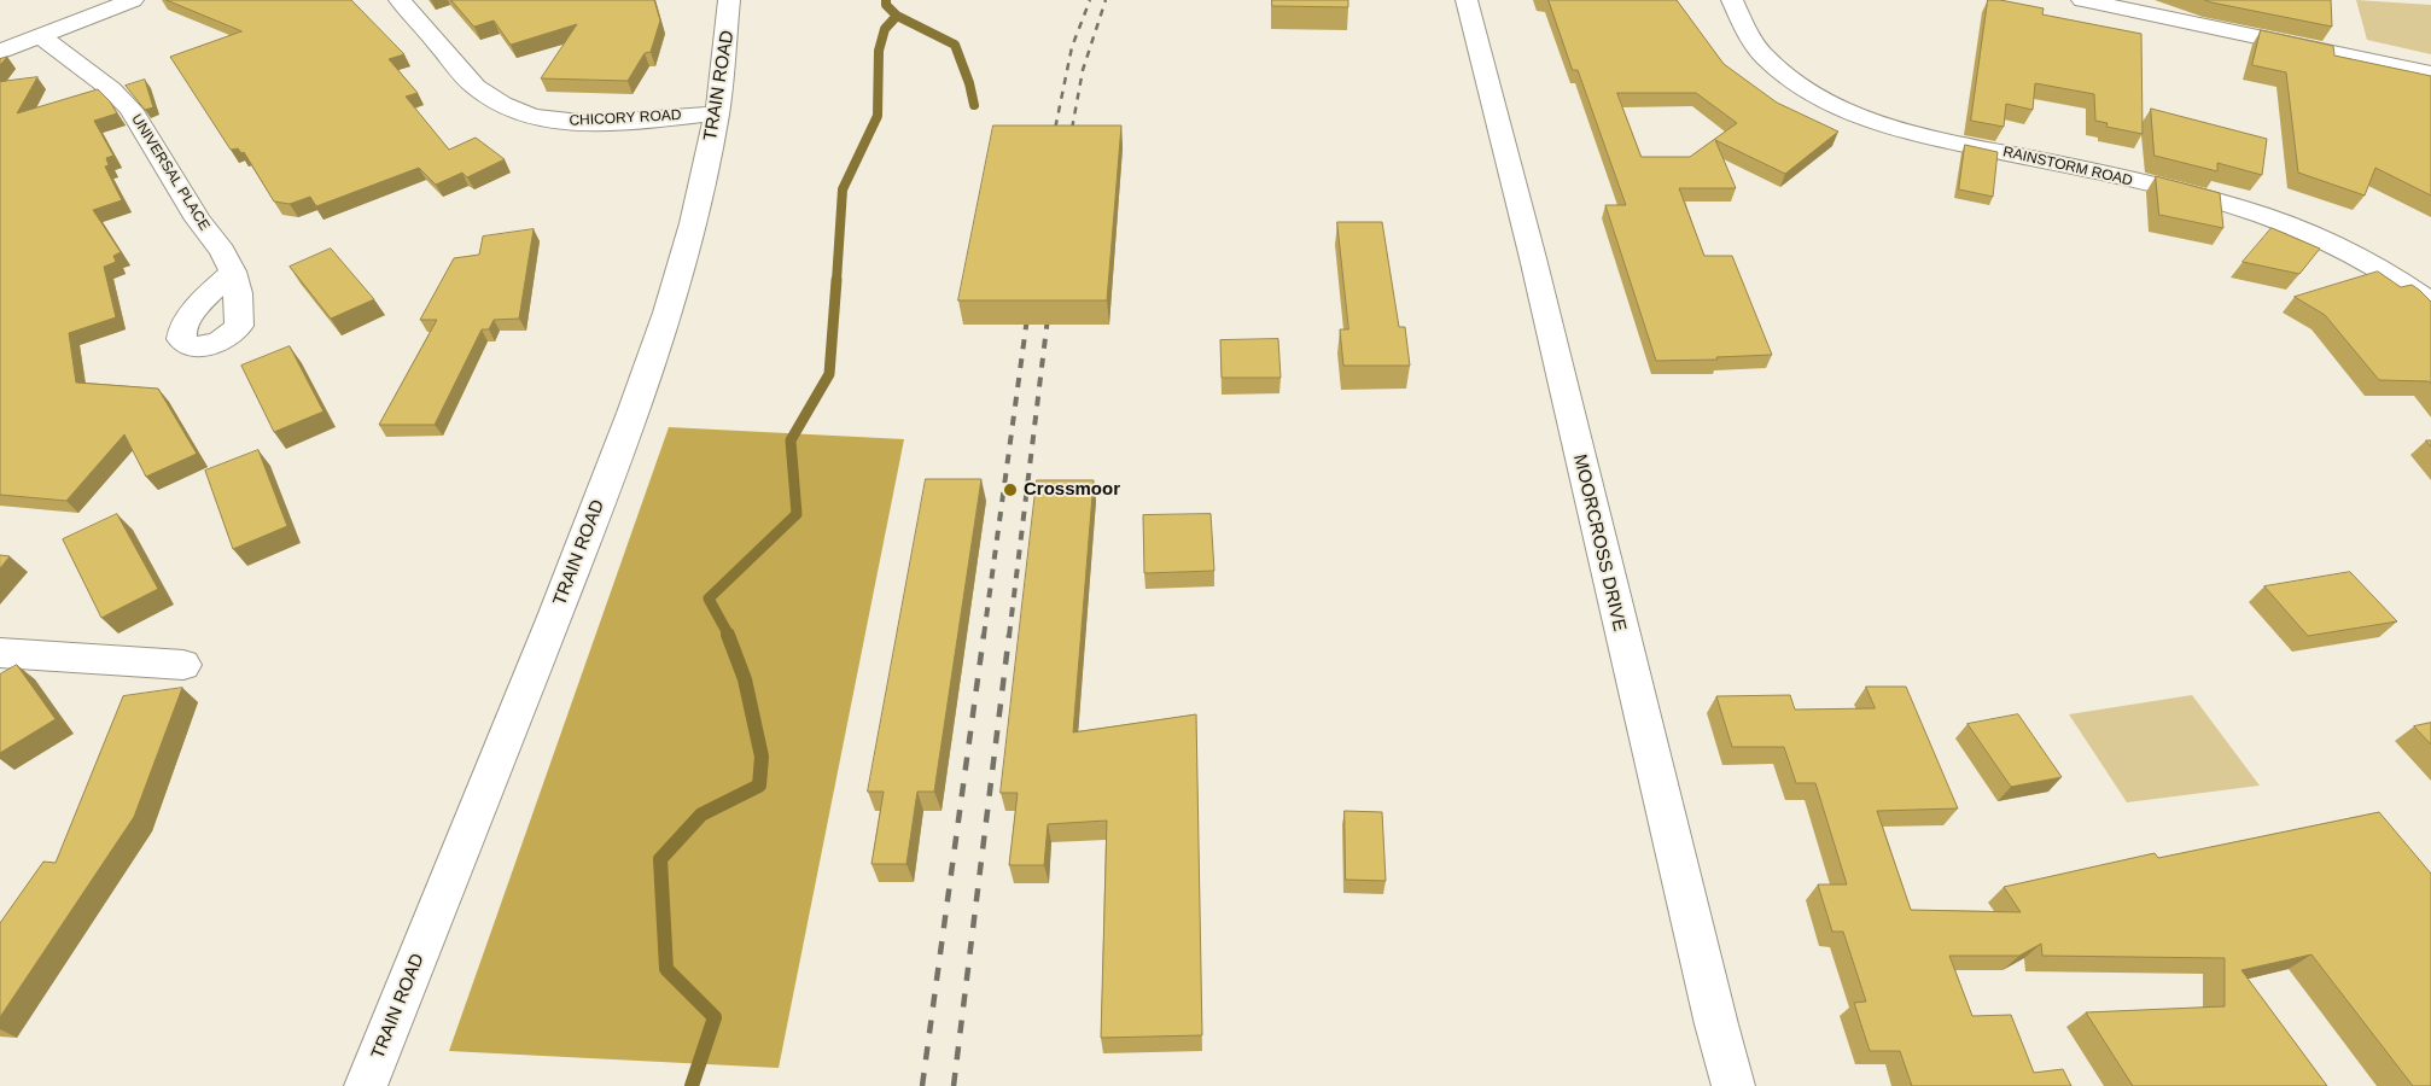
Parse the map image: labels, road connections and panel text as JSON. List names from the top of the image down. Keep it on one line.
{"streets":{"street":["TRAIN ROAD","CHICORY ROAD","RAINSTORM ROAD","UNIVERSAL PLACE","MOORCROSS DRIVE"]},"crossings":[["TRAIN ROAD","CHICORY ROAD"]],"places":["Crossmoor"]}
